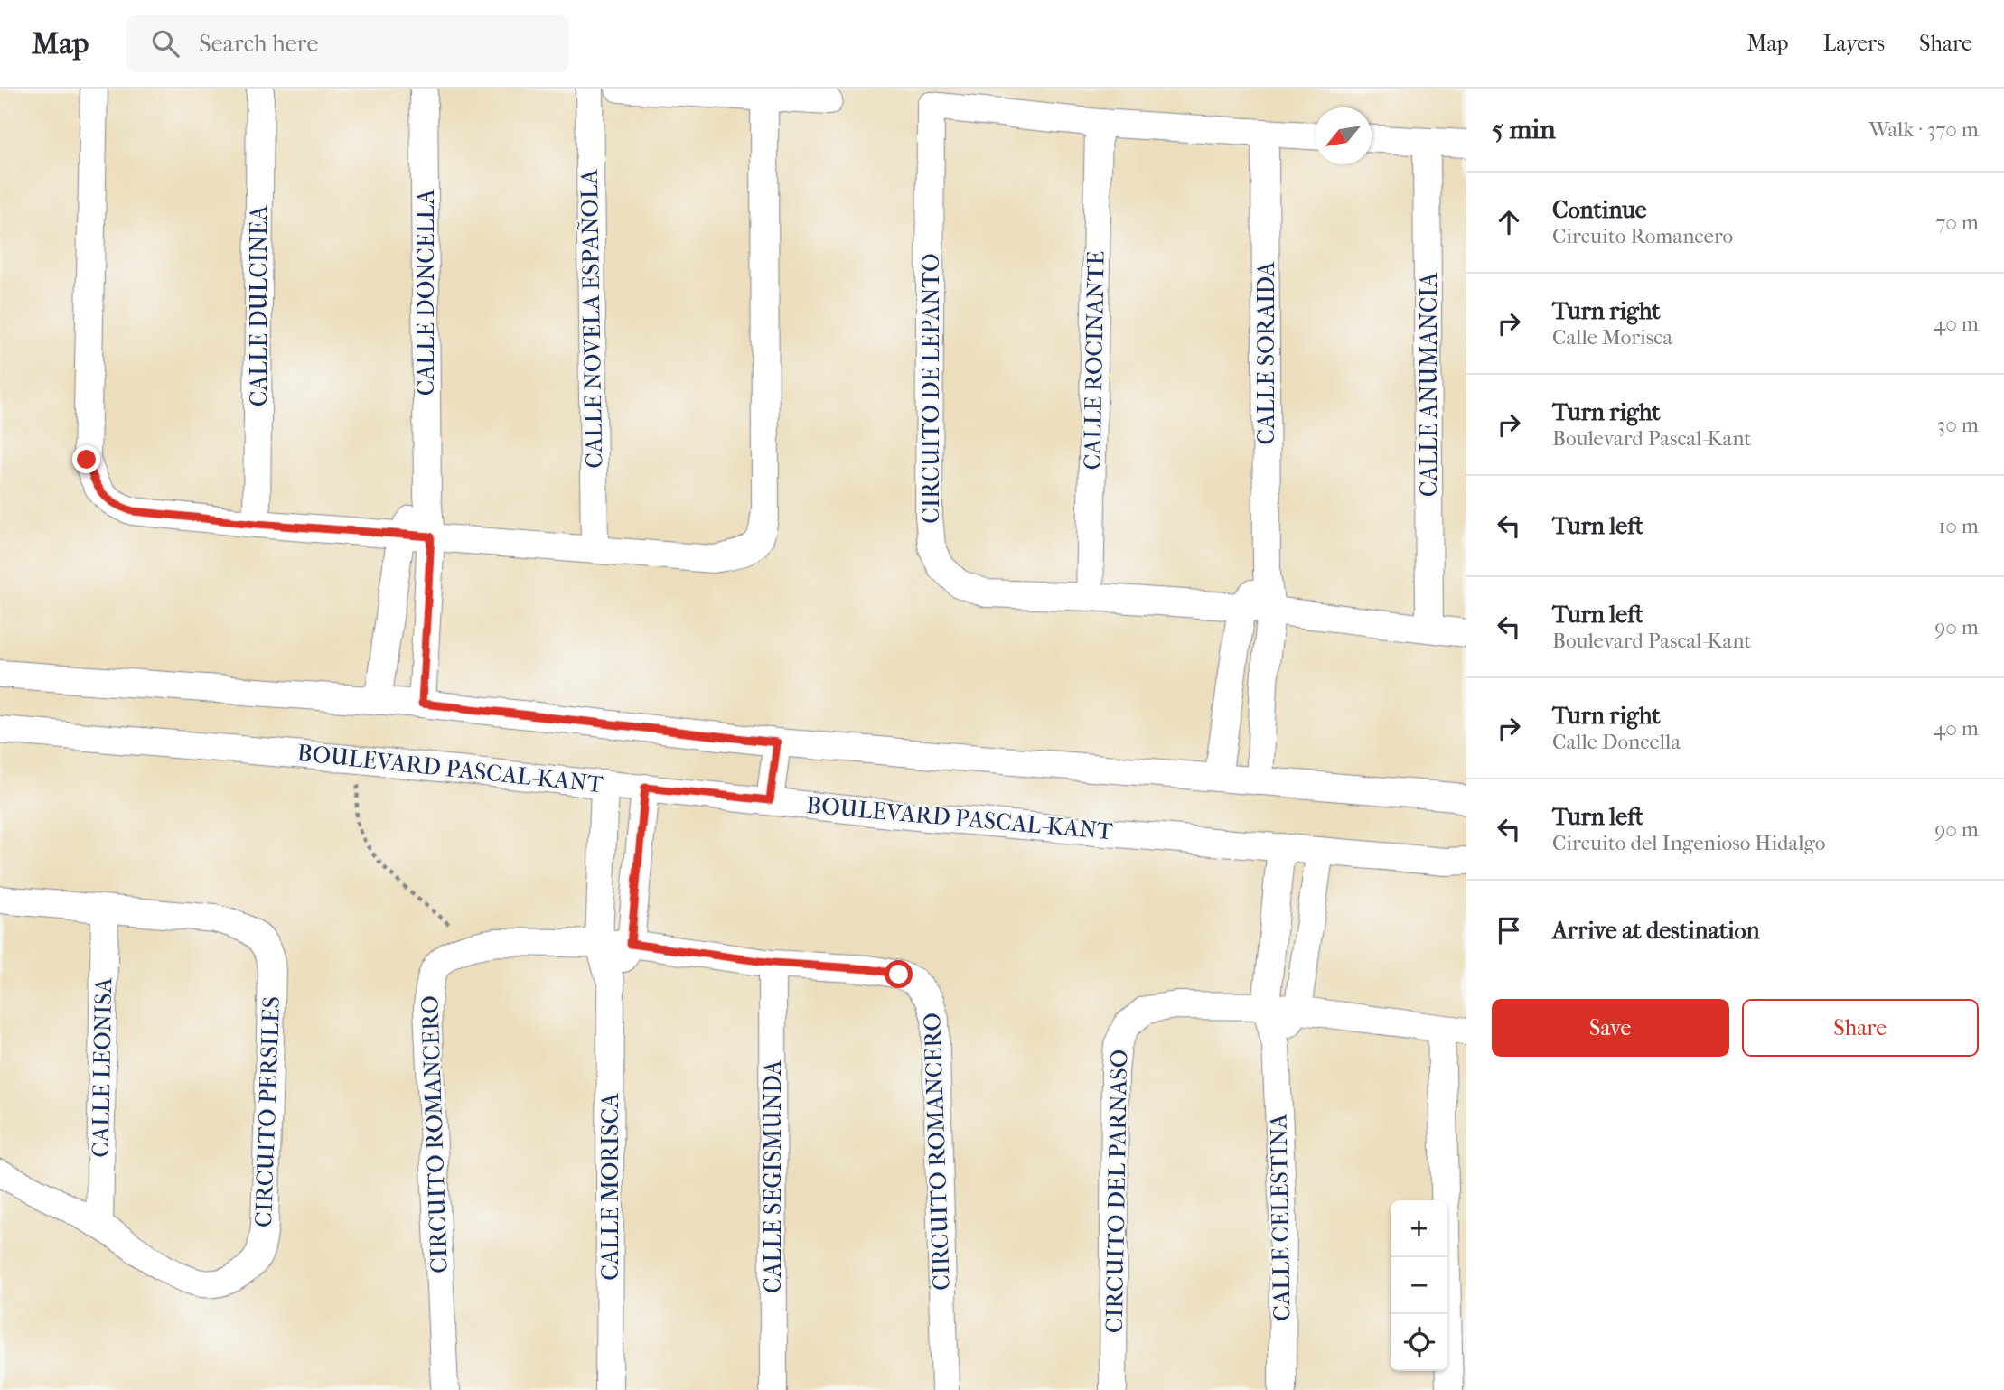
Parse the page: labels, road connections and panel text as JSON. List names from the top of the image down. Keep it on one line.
{"streets":{"street":["CALLE DONCELLA","CALLE DULCINEA","CALLE NOVELA ESPAÑOLA","CALLE SORAIDA","CALLE ROCINANTE","CALLE ANUMANCIA","CIRCUITO DE LEPANTO","BOULEVARD PASCAL-KANT","CALLE LEONISA","CIRCUITO PERSILES","CIRCUITO ROMANCERO","CALLE SEGISMUNDA","CALLE MORISCA","CIRCUITO DEL PARNASO","CALLE CELESTINA"]},"crossings":[["CALLE SORAIDA","CIRCUITO DE LEPANTO"],["CALLE ROCINANTE","CIRCUITO DE LEPANTO"],["CALLE ANUMANCIA","CIRCUITO DE LEPANTO"],["BOULEVARD PASCAL-KANT","CALLE MORISCA"],["CALLE LEONISA","CIRCUITO PERSILES"],["CIRCUITO ROMANCERO","CALLE SEGISMUNDA"],["CIRCUITO ROMANCERO","CALLE MORISCA"],["CIRCUITO DEL PARNASO","CALLE CELESTINA"]],"north":"bottom left","page":{"header":"Map","search":"Search here","nav":["Map","Layers","Share"],"heading":["5 min","Walk · 370 m"],"list":[["Continue","Circuito Romancero","70 m"],["Turn right","Calle Morisca","40 m"],["Turn right","Boulevard Pascal-Kant","30 m"],["Turn left","10 m"],["Turn left","Boulevard Pascal-Kant","90 m"],["Turn right","Calle Doncella","40 m"],["Turn left","Circuito del Ingenioso Hidalgo","90 m"],"Arrive at destination"],"buttons":["Save","Share"],"map_buttons":["+","−"]}}
